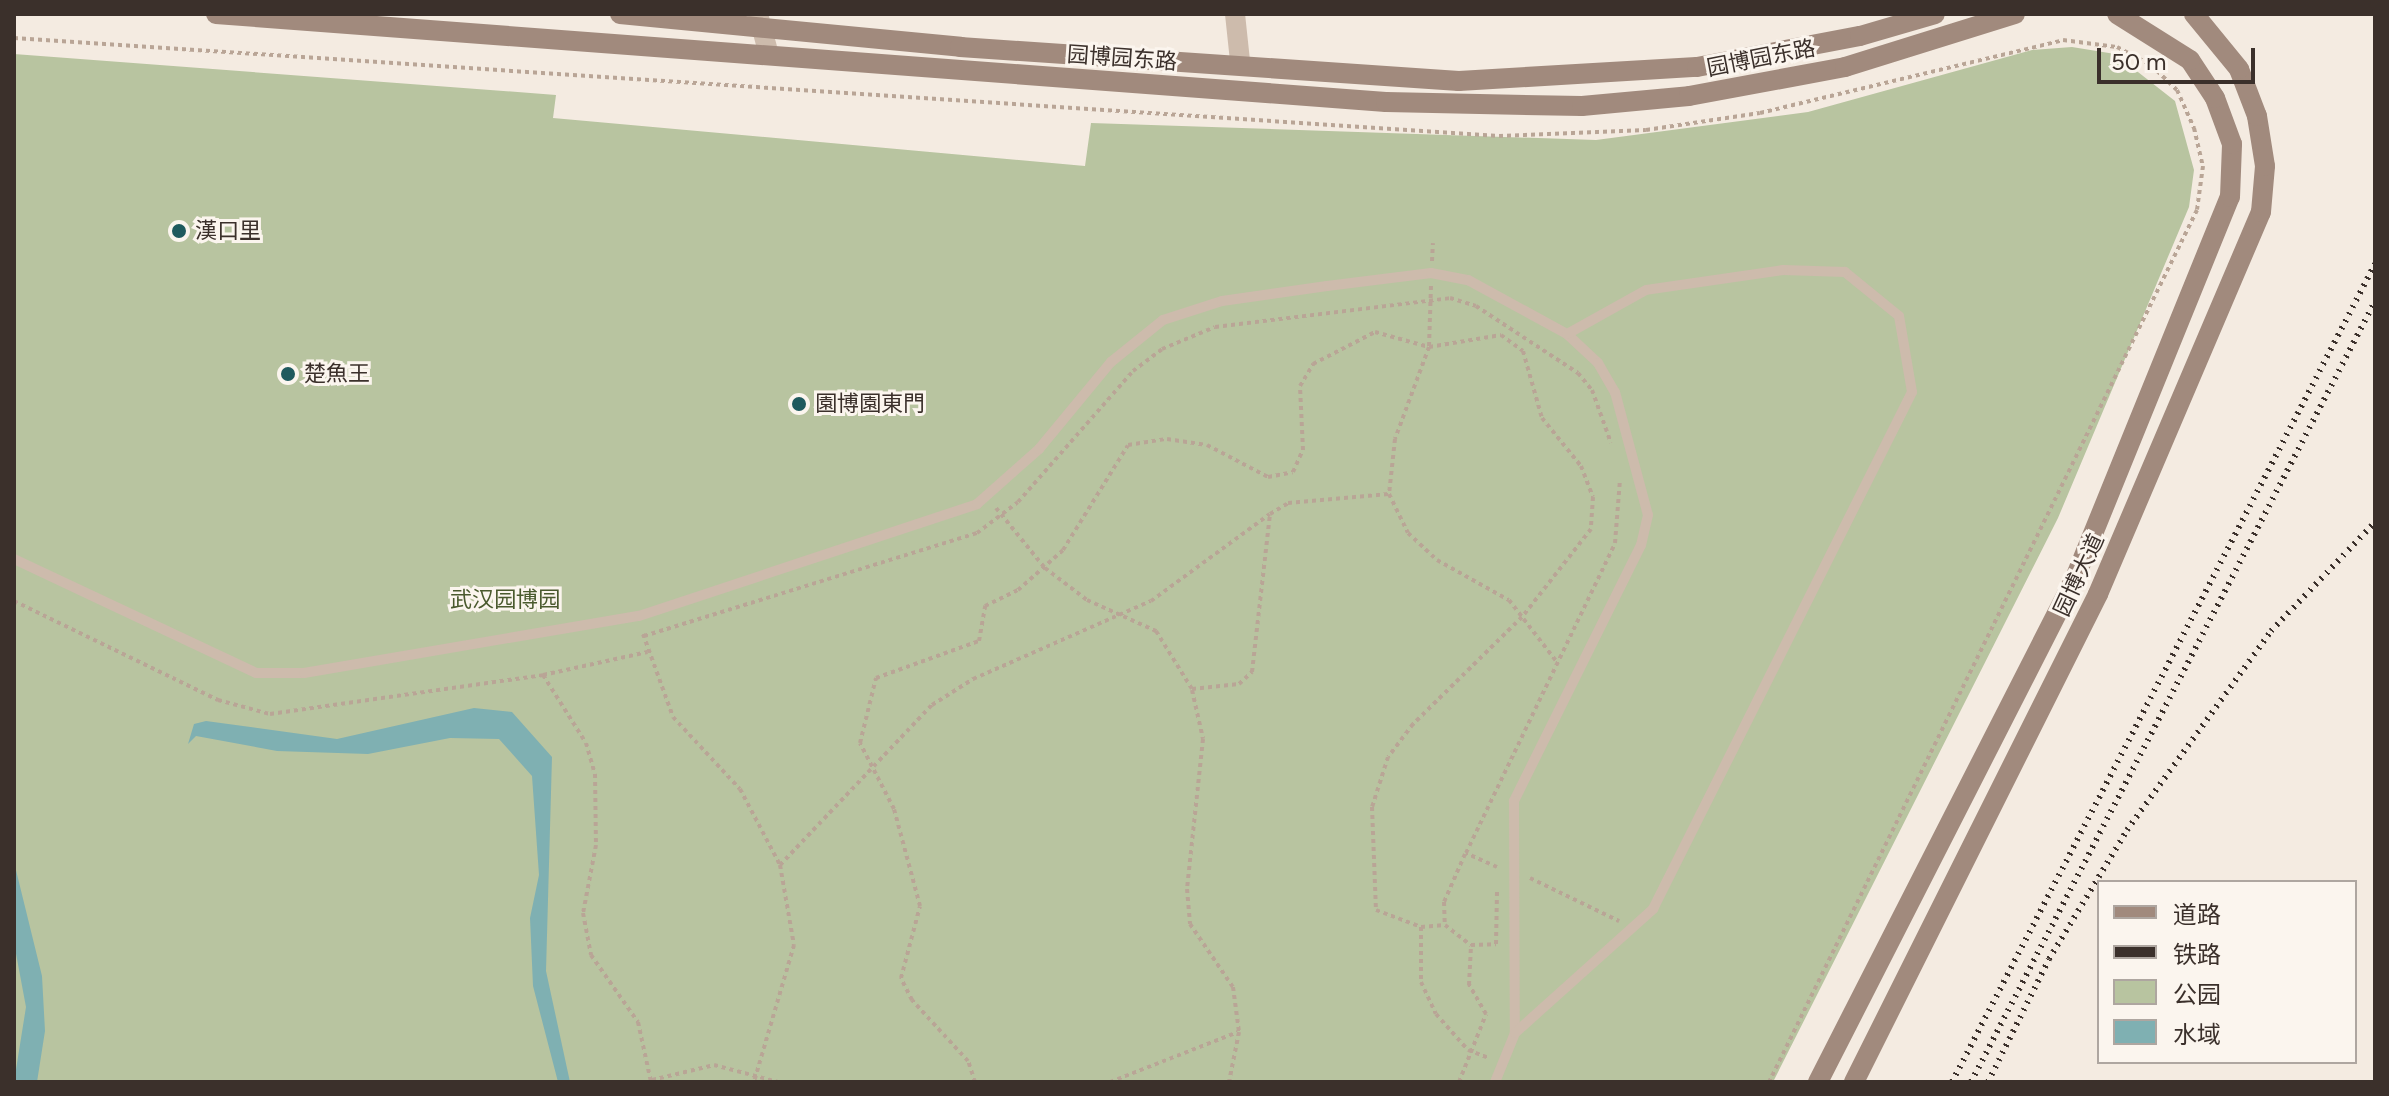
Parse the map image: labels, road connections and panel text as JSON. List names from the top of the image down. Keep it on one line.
{"streets":{"main road":["园博园东路","园博大道"]},"parks":["武汉园博园"],"places":["漢口里","楚魚王","園博園東門"],"legend":["道路","铁路","公园","水域"],"scale_bar":"50 m"}
